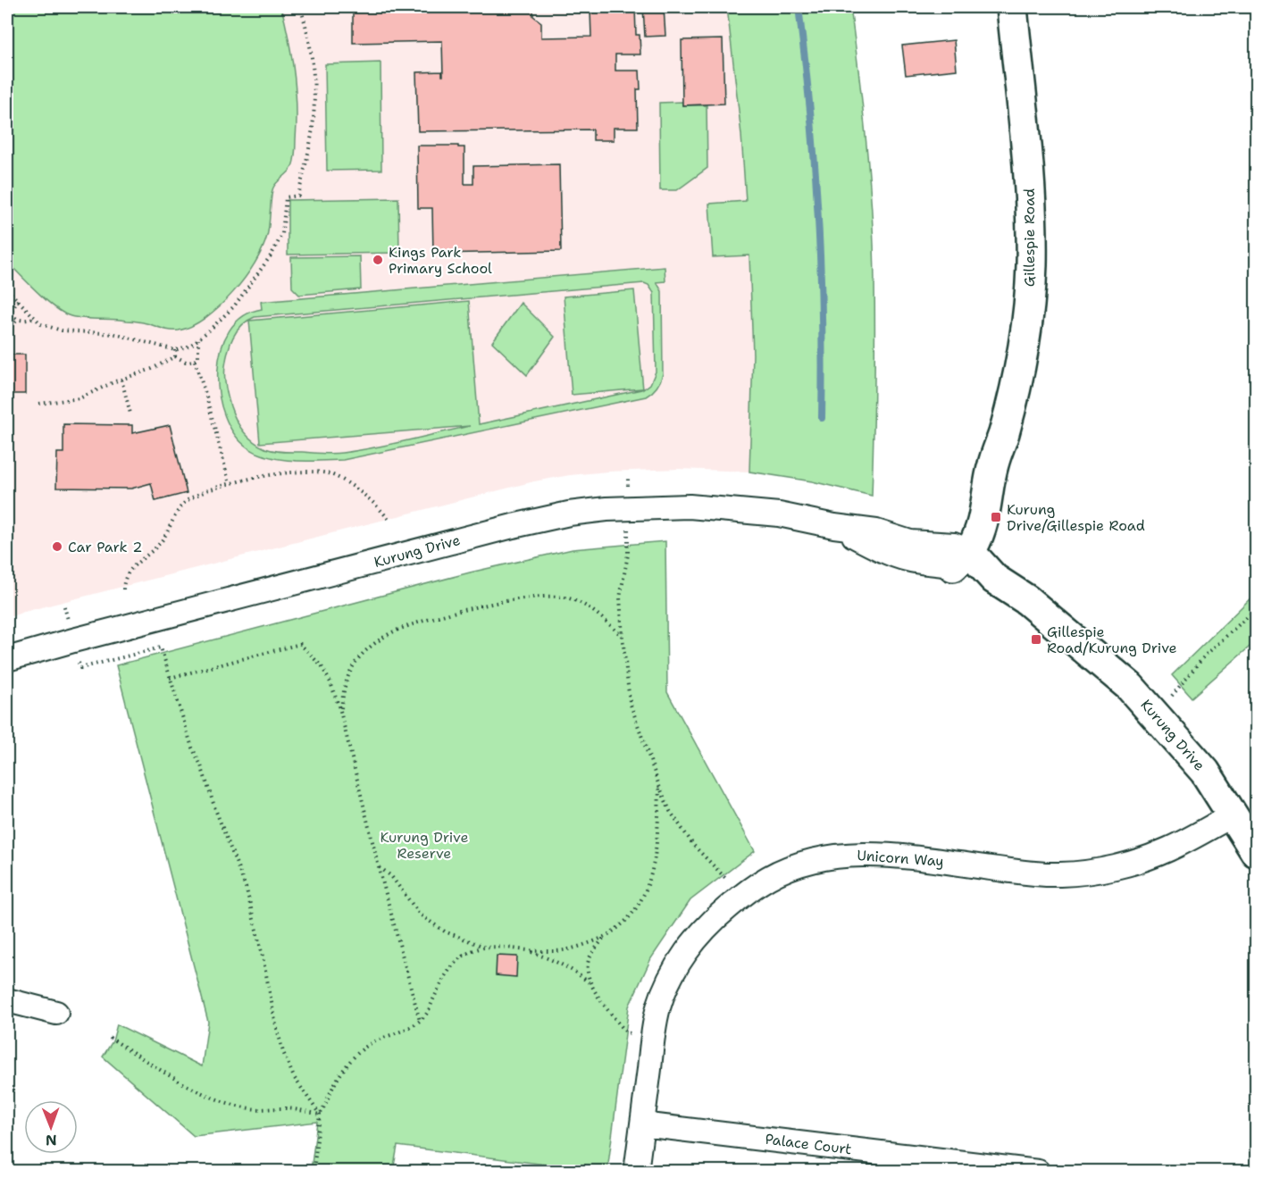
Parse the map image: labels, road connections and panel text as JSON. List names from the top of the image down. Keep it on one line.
{"streets":{"street":["Gillespie Road","Kurung Drive","Unicorn Way","Palace Court"]},"crossings":[["Gillespie Road","Kurung Drive"],["Kurung Drive","Unicorn Way"],["Unicorn Way","Palace Court"]],"parks":["Kurung Drive Reserve"],"places":{"other":["Kings Park Primary School","Car Park 2"],"transit":["Kurung Drive/Gillespie Road","Gillespie Road/Kurung Drive"]},"north":"bottom"}
